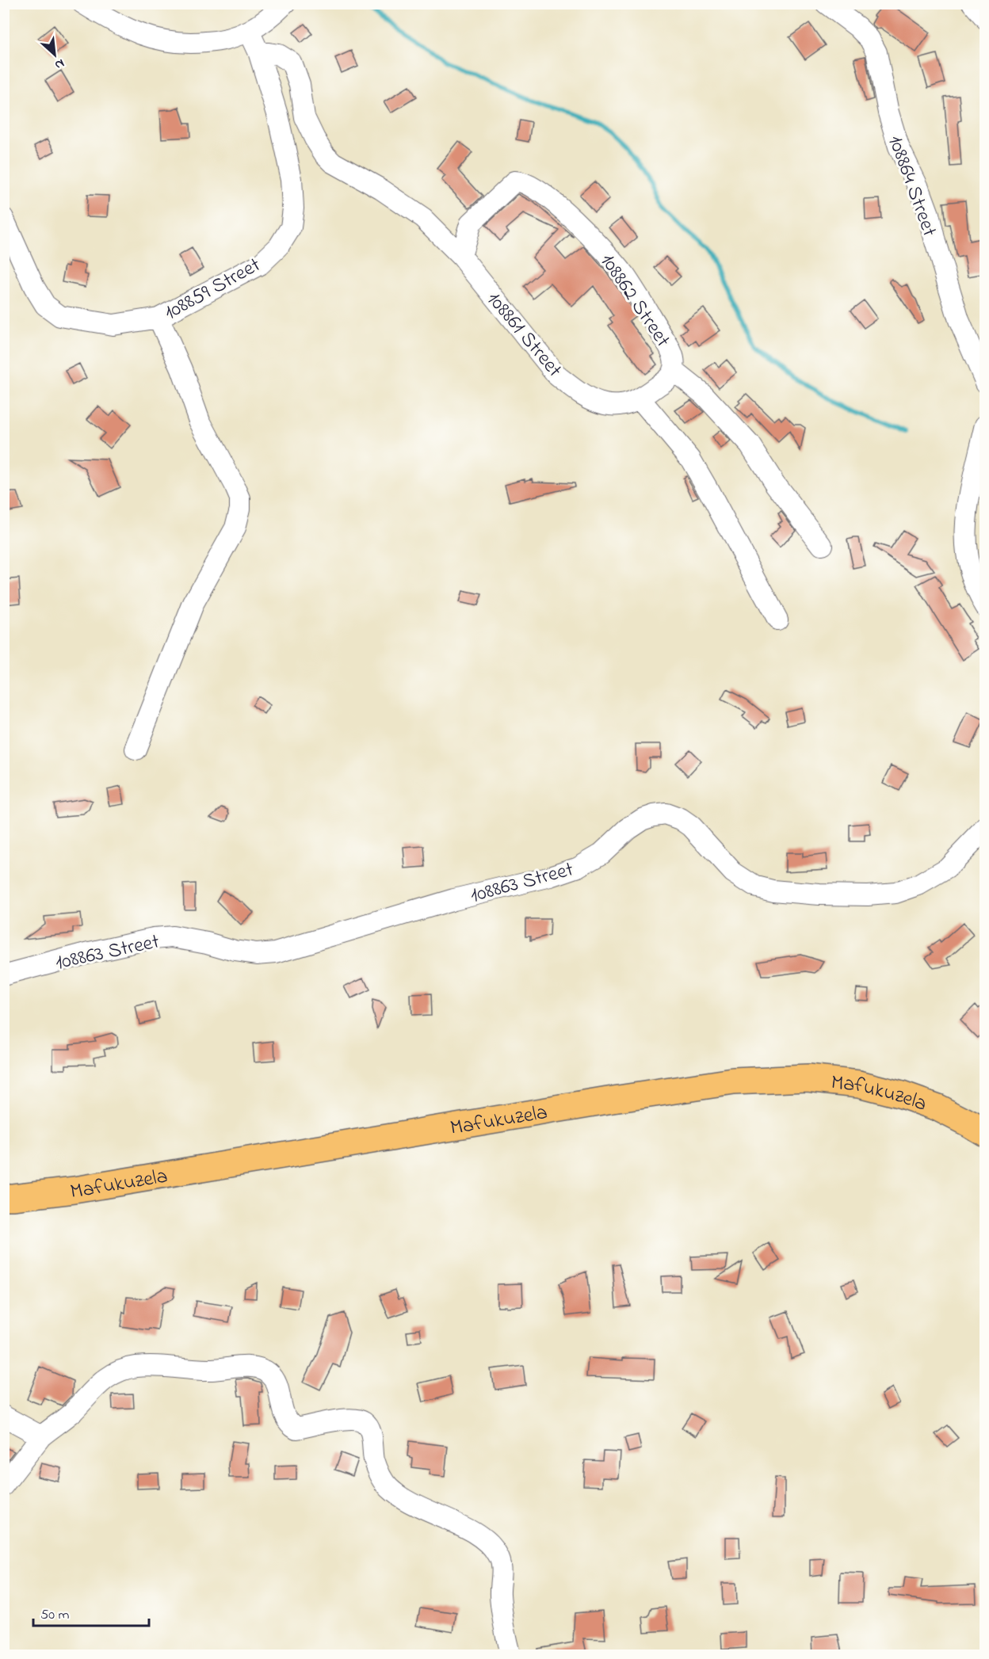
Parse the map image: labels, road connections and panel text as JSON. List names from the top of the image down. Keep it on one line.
{"streets":{"main road":["Mafukuzela"],"street":["108864 Street","108859 Street","108862 Street","108861 Street","108863 Street"]},"crossings":[["108859 Street","108861 Street"],["108862 Street","108861 Street"]],"scale_bar":"50 m","north":"bottom right"}
